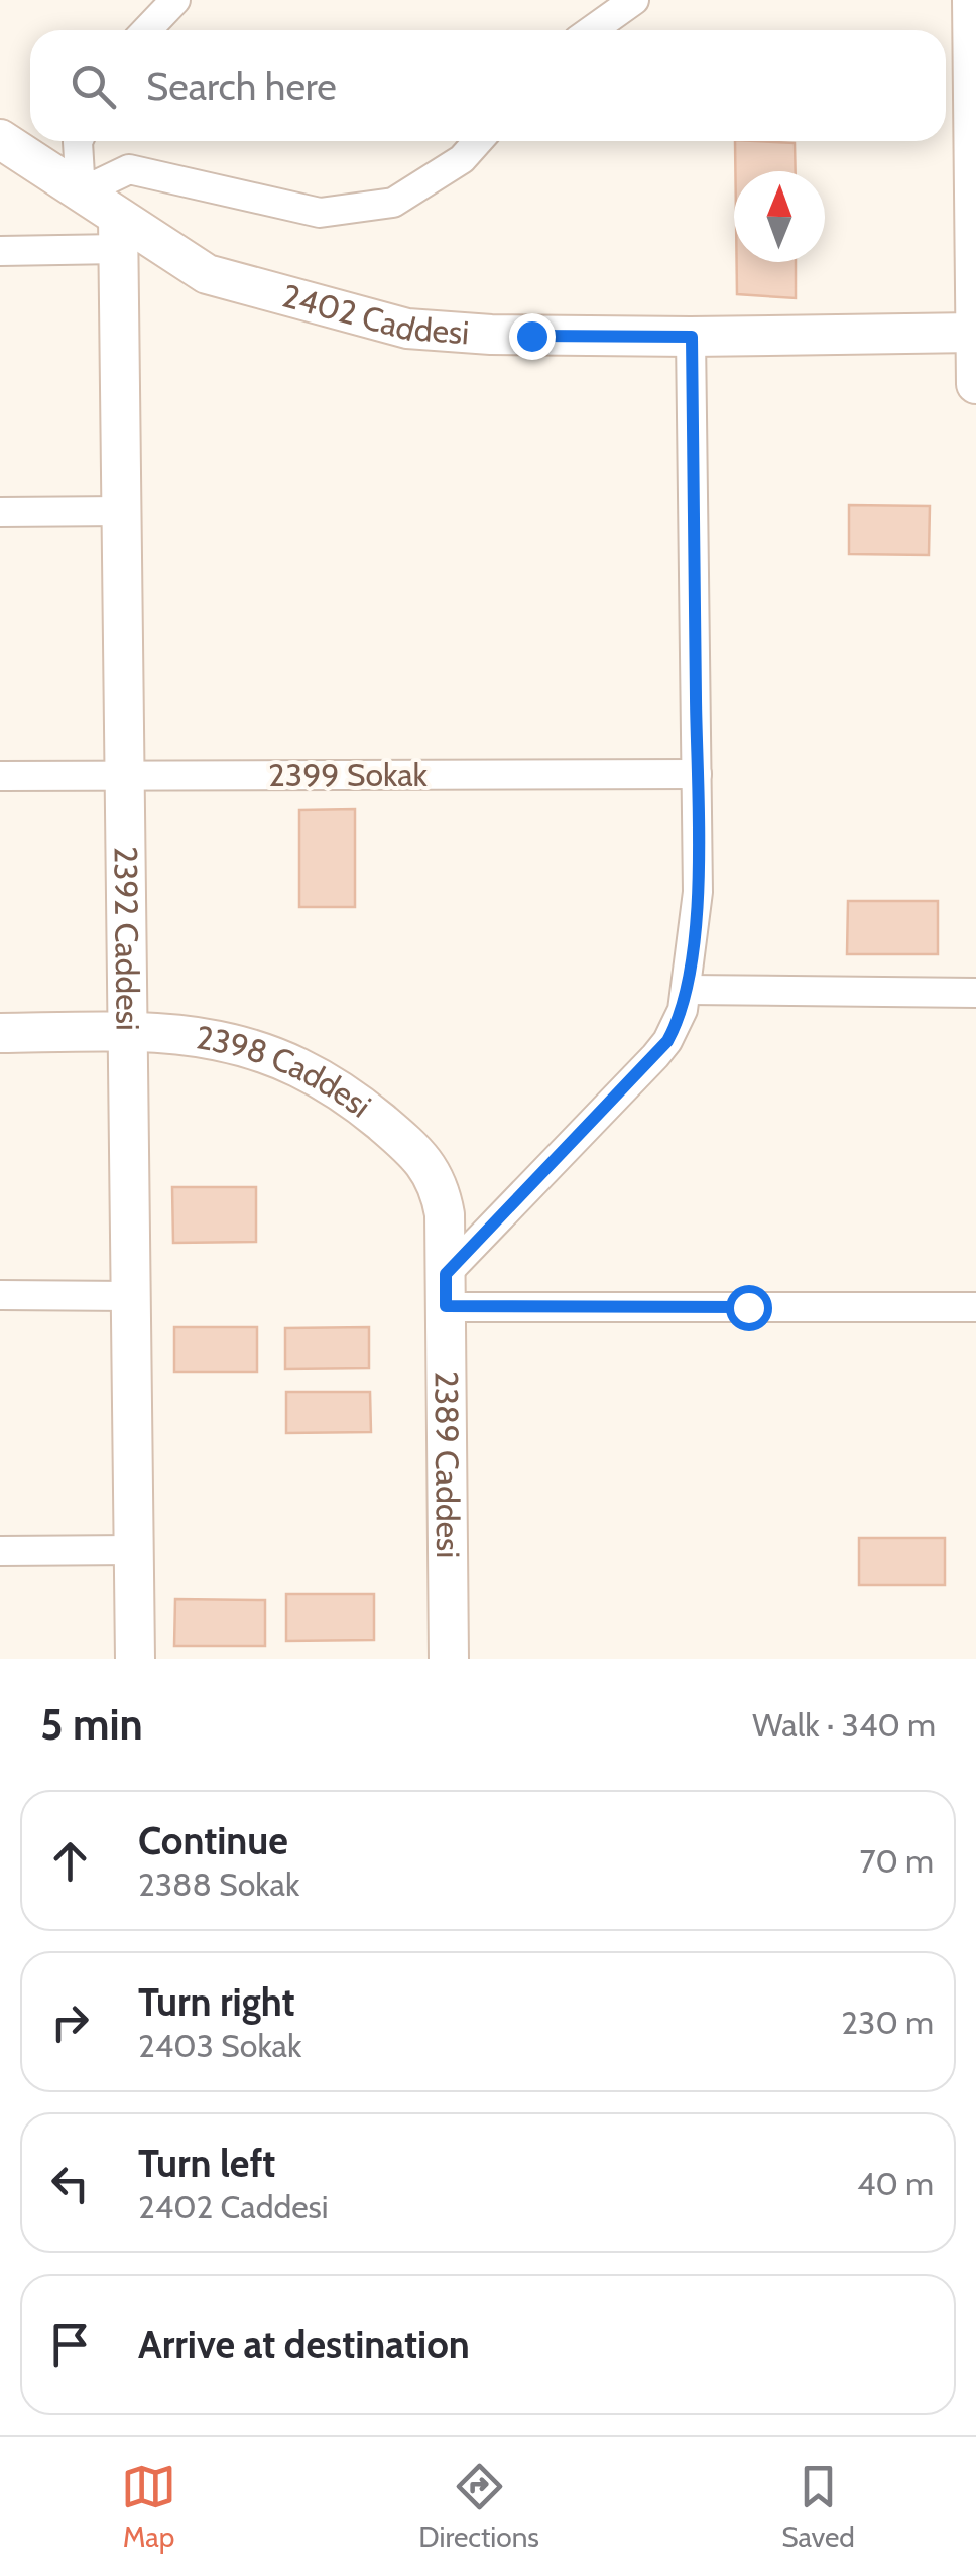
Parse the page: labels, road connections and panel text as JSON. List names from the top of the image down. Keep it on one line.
{"streets":{"street":["2402 Caddesi","2399 Sokak","2392 Caddesi","2398 Caddesi","2389 Caddesi"]},"crossings":[["2402 Caddesi","2392 Caddesi"],["2399 Sokak","2392 Caddesi"],["2392 Caddesi","2398 Caddesi"],["2398 Caddesi","2389 Caddesi"]],"north":"top","page":{"search":"Search here","heading":["5 min","Walk · 340 m"],"list":[["Continue","2388 Sokak","70 m"],["Turn right","2403 Sokak","230 m"],["Turn left","2402 Caddesi","40 m"],"Arrive at destination"],"nav":["Map","Directions","Saved"]}}
